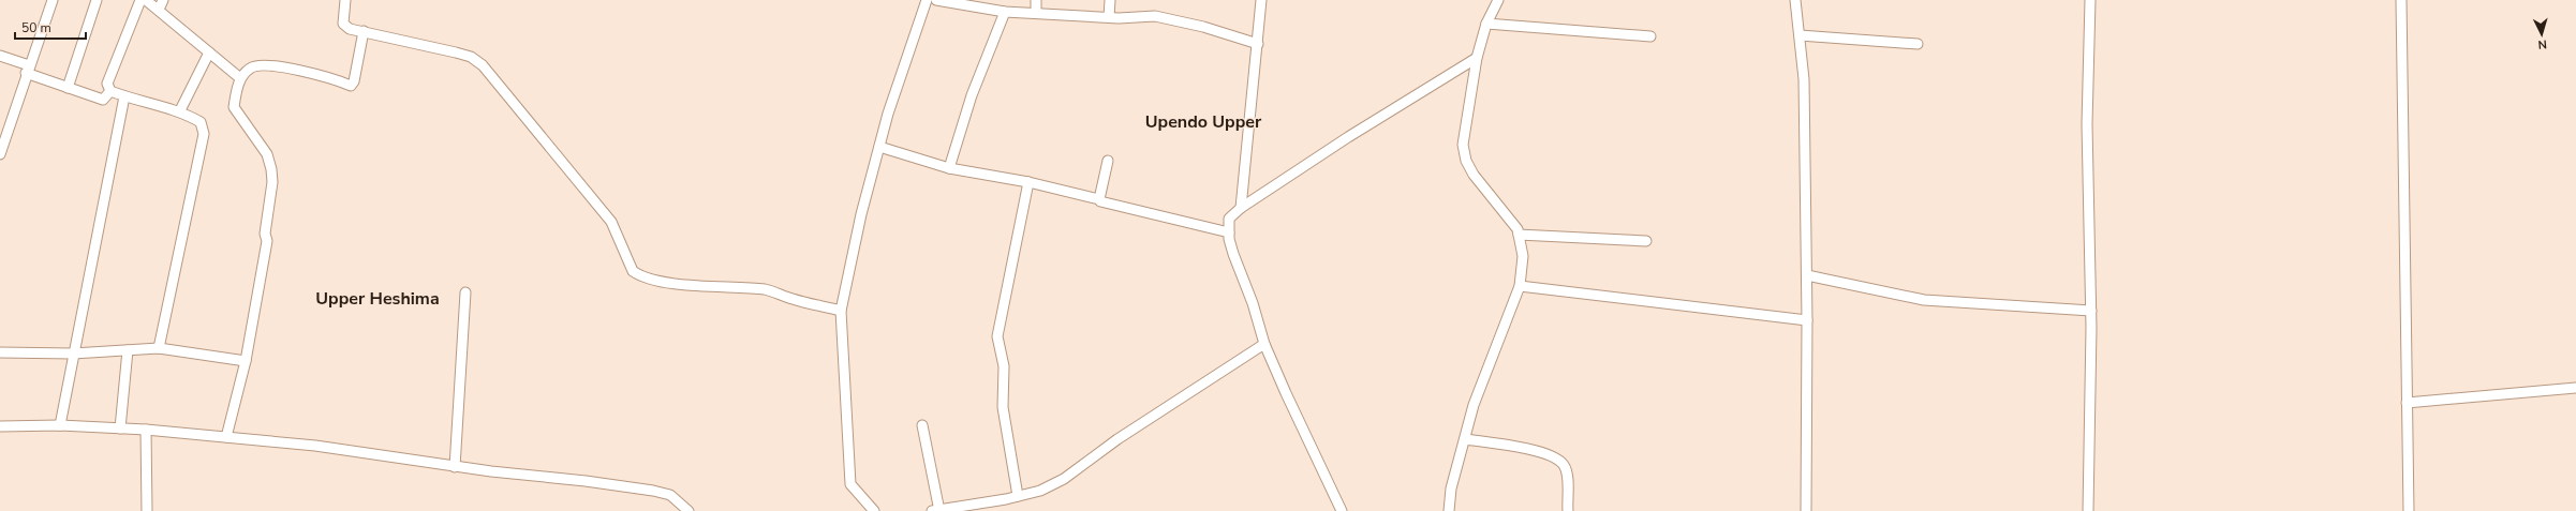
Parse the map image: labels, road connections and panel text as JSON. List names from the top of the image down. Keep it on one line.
{"districts":["Upendo Upper","Upper Heshima"],"scale_bar":"50 m","north":"bottom"}
